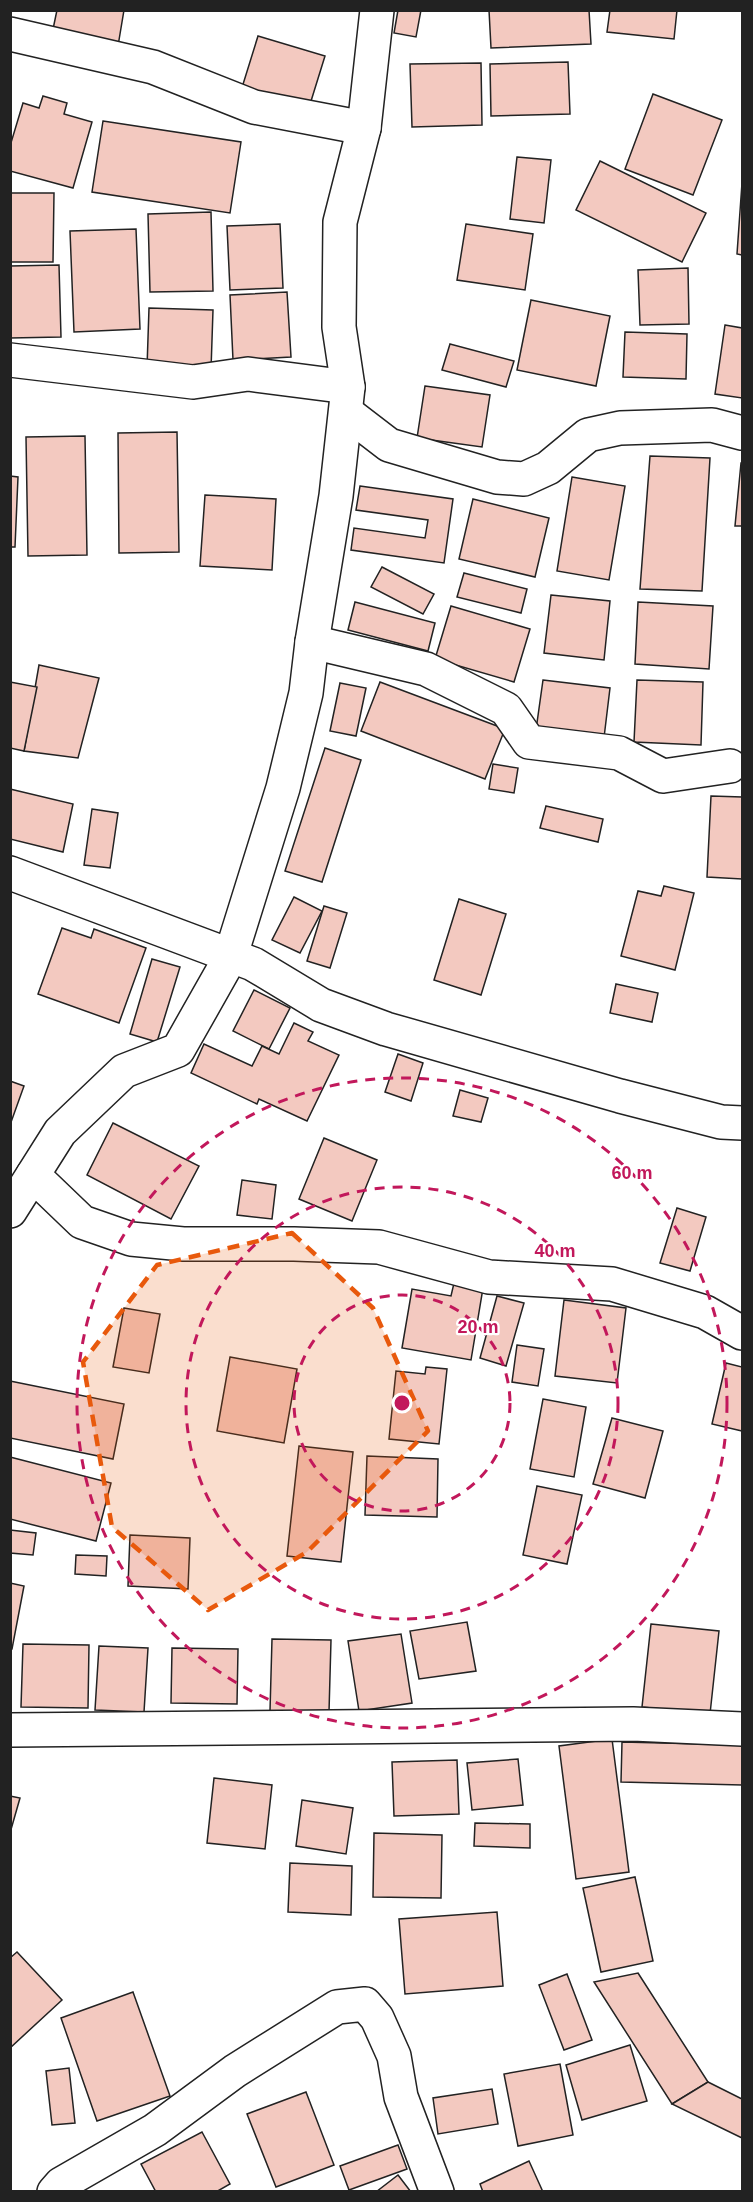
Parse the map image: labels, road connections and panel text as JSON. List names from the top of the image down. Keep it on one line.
{"rings":["60 m","40 m","20 m"]}
